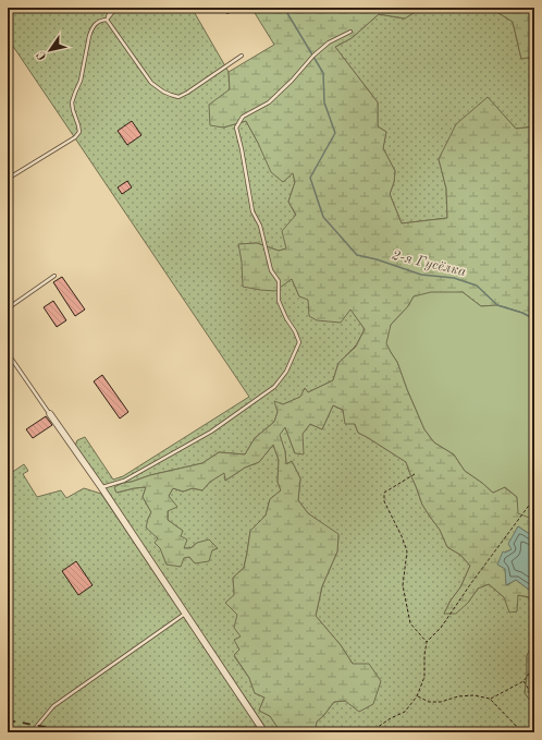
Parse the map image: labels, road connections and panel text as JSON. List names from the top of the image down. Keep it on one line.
{"water":["2-я Гусёлка"],"north":"bottom left"}
